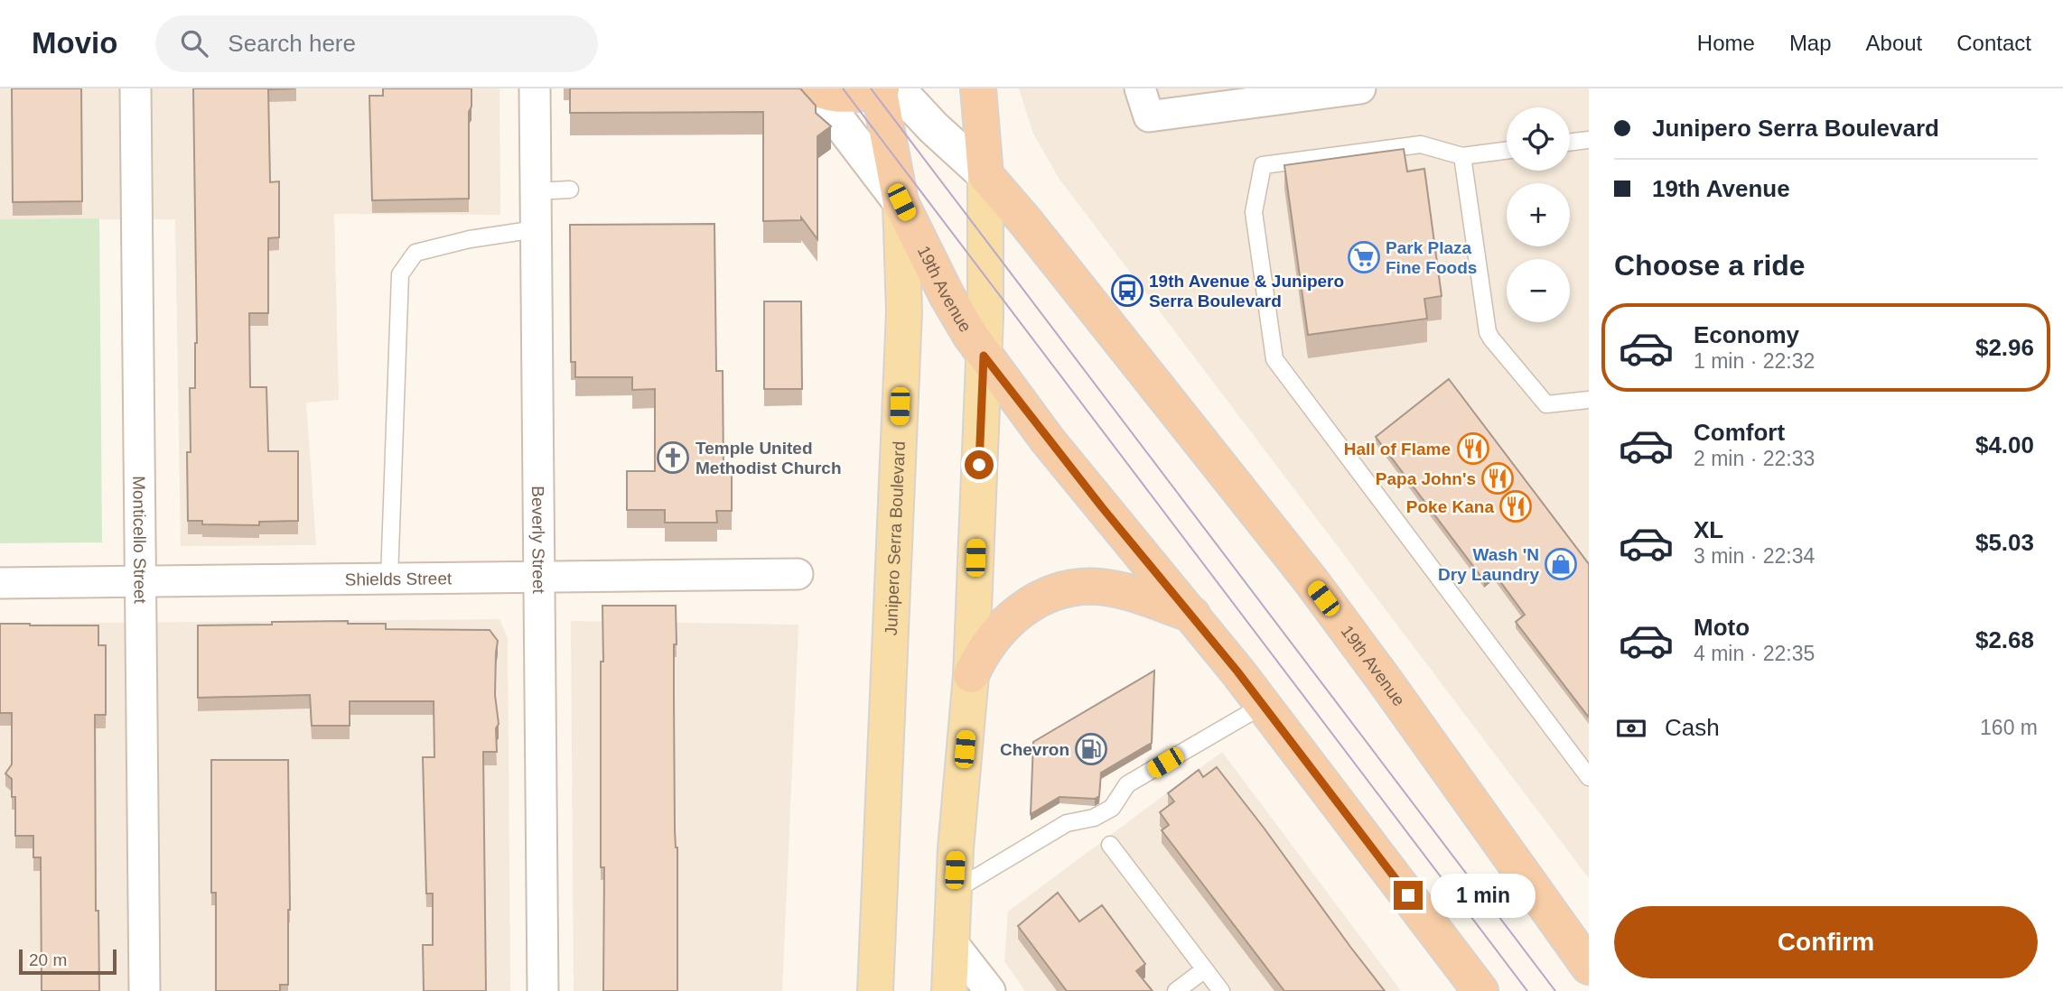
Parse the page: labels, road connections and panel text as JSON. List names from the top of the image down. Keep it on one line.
{"streets":{"highway":["19th Avenue","Junipero Serra Boulevard"],"street":["Monticello Street","Beverly Street","Shields Street"]},"crossings":[["19th Avenue","Junipero Serra Boulevard"],["Monticello Street","Shields Street"],["Beverly Street","Shields Street"]],"places":{"supermarket":["Park Plaza Fine Foods"],"bus stop":["19th Avenue & Junipero Serra Boulevard"],"restaurant":["Hall of Flame","Papa John's","Poke Kana"],"church":["Temple United Methodist Church"],"shop":["Wash 'N Dry Laundry"],"fuel station":["Chevron"]},"scale_bar":"20 m","page":{"header":"Movio","search":"Search here","nav":["Home","Map","About","Contact"],"banner":["Junipero Serra Boulevard","19th Avenue"],"map_buttons":["+","−"],"heading":"Choose a ride","list":[{"name":"Economy","note":"1 min · 22:32","value":"$2.96"},{"name":"Comfort","note":"2 min · 22:33","value":"$4.00"},{"name":"XL","note":"3 min · 22:34","value":"$5.03"},{"name":"Moto","note":"4 min · 22:35","value":"$2.68"}],"pay":["Cash","160 m"],"bubble":"1 min","buttons":"Confirm","scale":"20 m"}}
